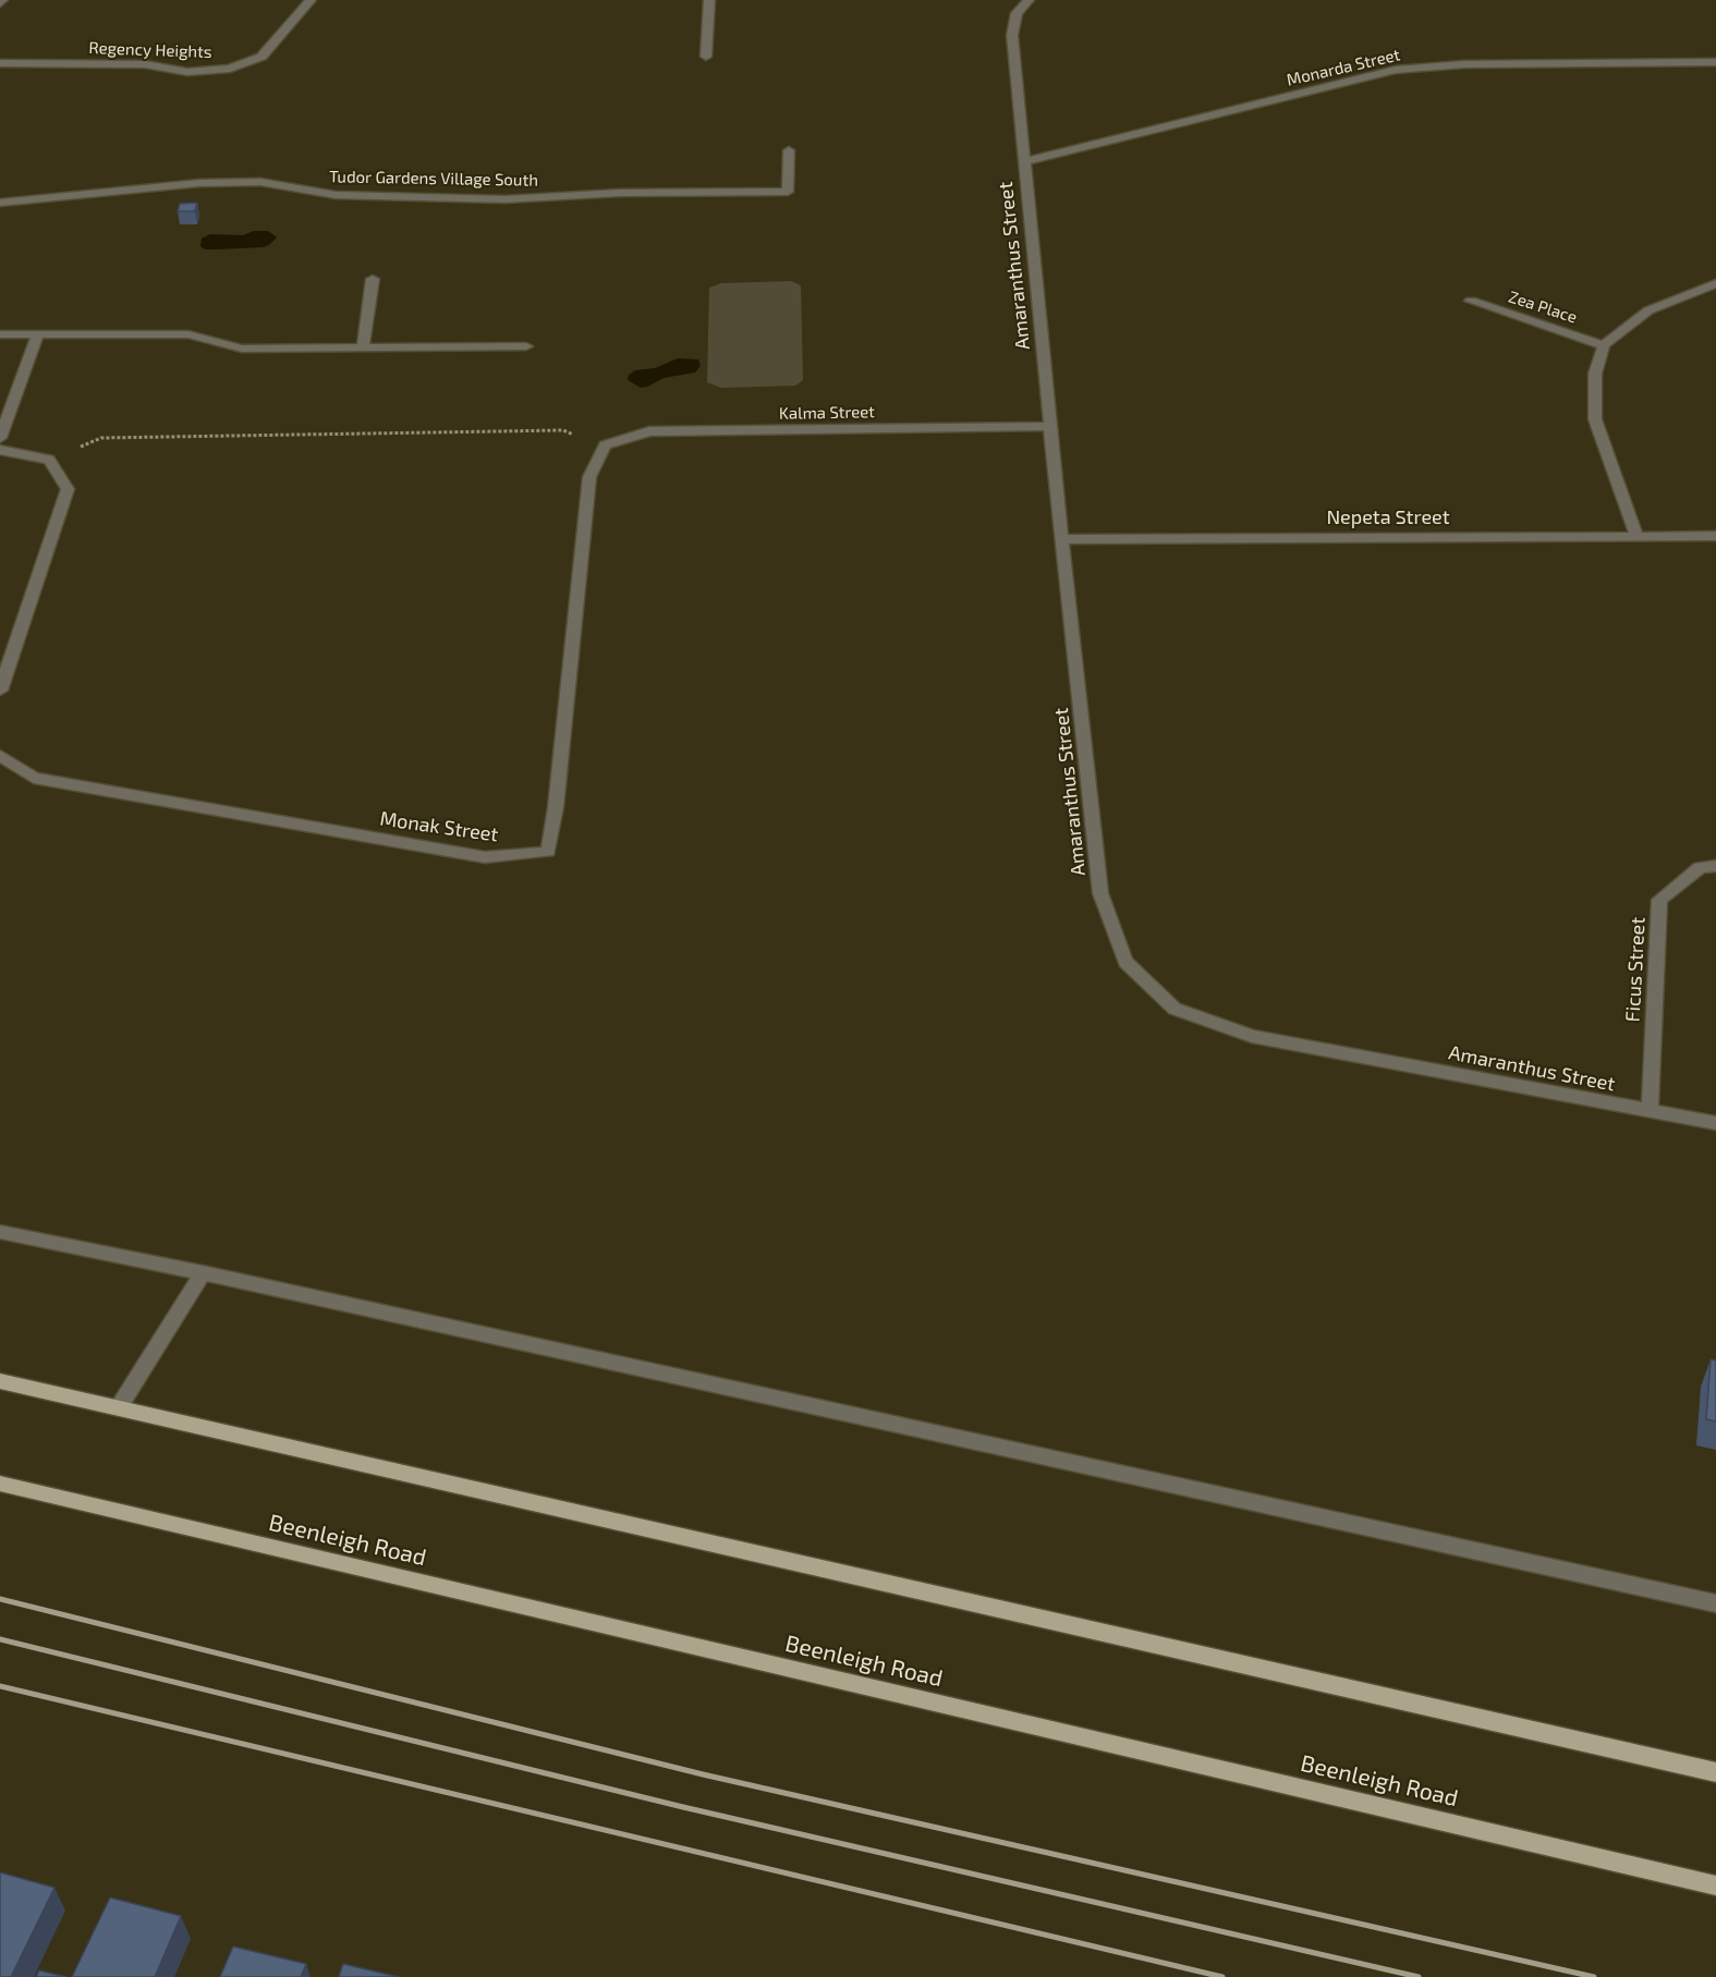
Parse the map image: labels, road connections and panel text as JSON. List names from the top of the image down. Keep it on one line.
{"streets":{"main road":["Beenleigh Road"],"street":["Regency Heights","Monarda Street","Tudor Gardens Village South","Amaranthus Street","Zea Place","Kalma Street","Nepeta Street","Monak Street","Ficus Street"]},"crossings":[["Monarda Street","Amaranthus Street"],["Amaranthus Street","Kalma Street"],["Amaranthus Street","Nepeta Street"],["Amaranthus Street","Ficus Street"],["Kalma Street","Monak Street"]]}
